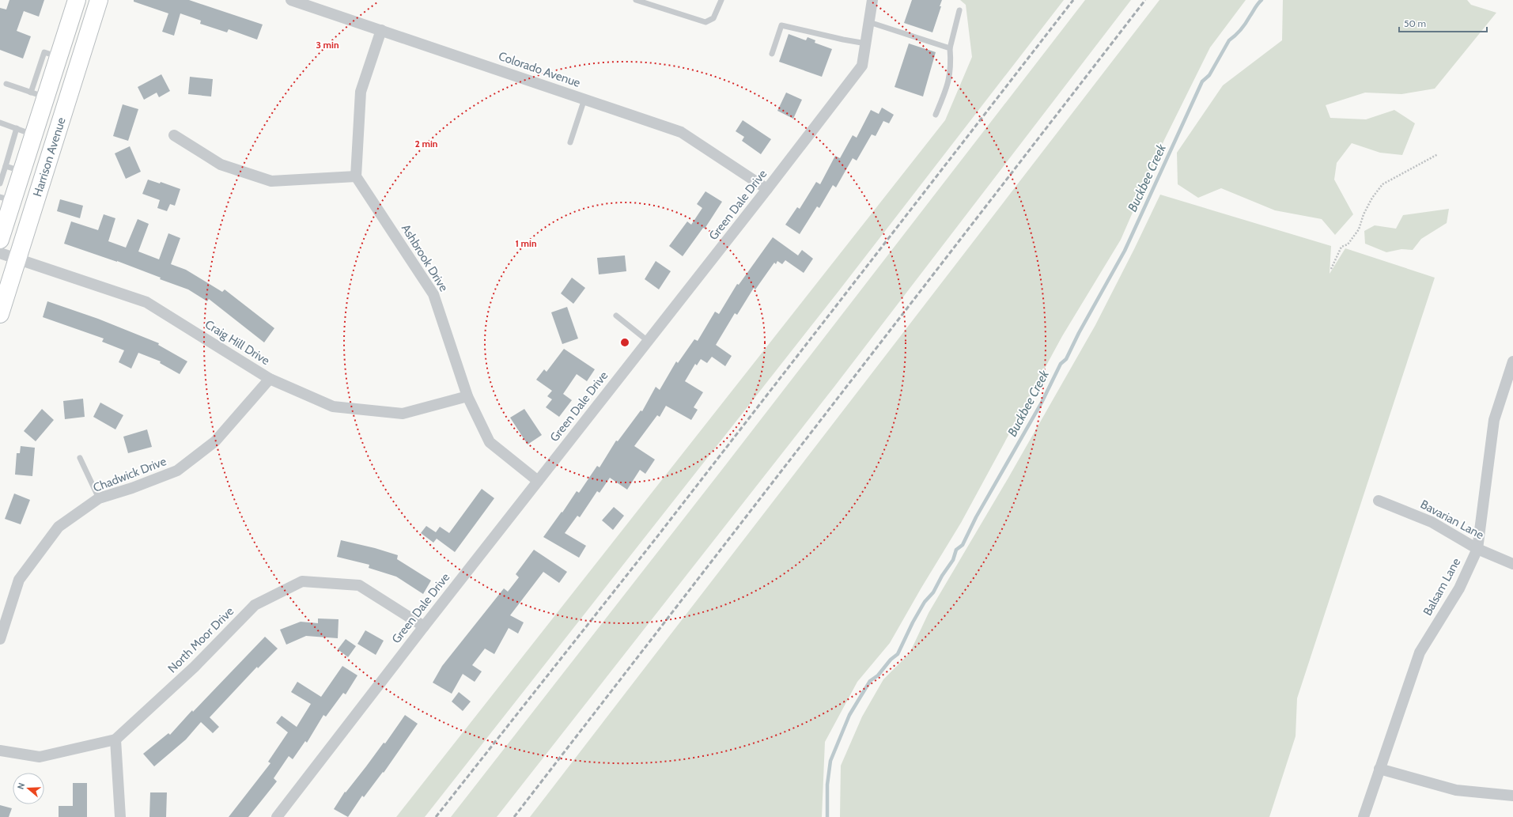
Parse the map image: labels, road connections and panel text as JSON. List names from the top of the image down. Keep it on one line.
{"streets":{"main road":["Harrison Avenue"],"street":["Colorado Avenue","Green Dale Drive","Ashbrook Drive","Craig Hill Drive","Chadwick Drive","Bavarian Lane","Balsam Lane","North Moor Drive"]},"crossings":[["Colorado Avenue","Green Dale Drive"],["Harrison Avenue","Craig Hill Drive"],["Green Dale Drive","Ashbrook Drive"],["Green Dale Drive","North Moor Drive"],["Ashbrook Drive","Craig Hill Drive"],["Craig Hill Drive","Chadwick Drive"],["Bavarian Lane","Balsam Lane"]],"water":["Buckbee Creek"],"scale_bar":"50 m","north":"left","rings":["3 min","2 min","1 min"]}
